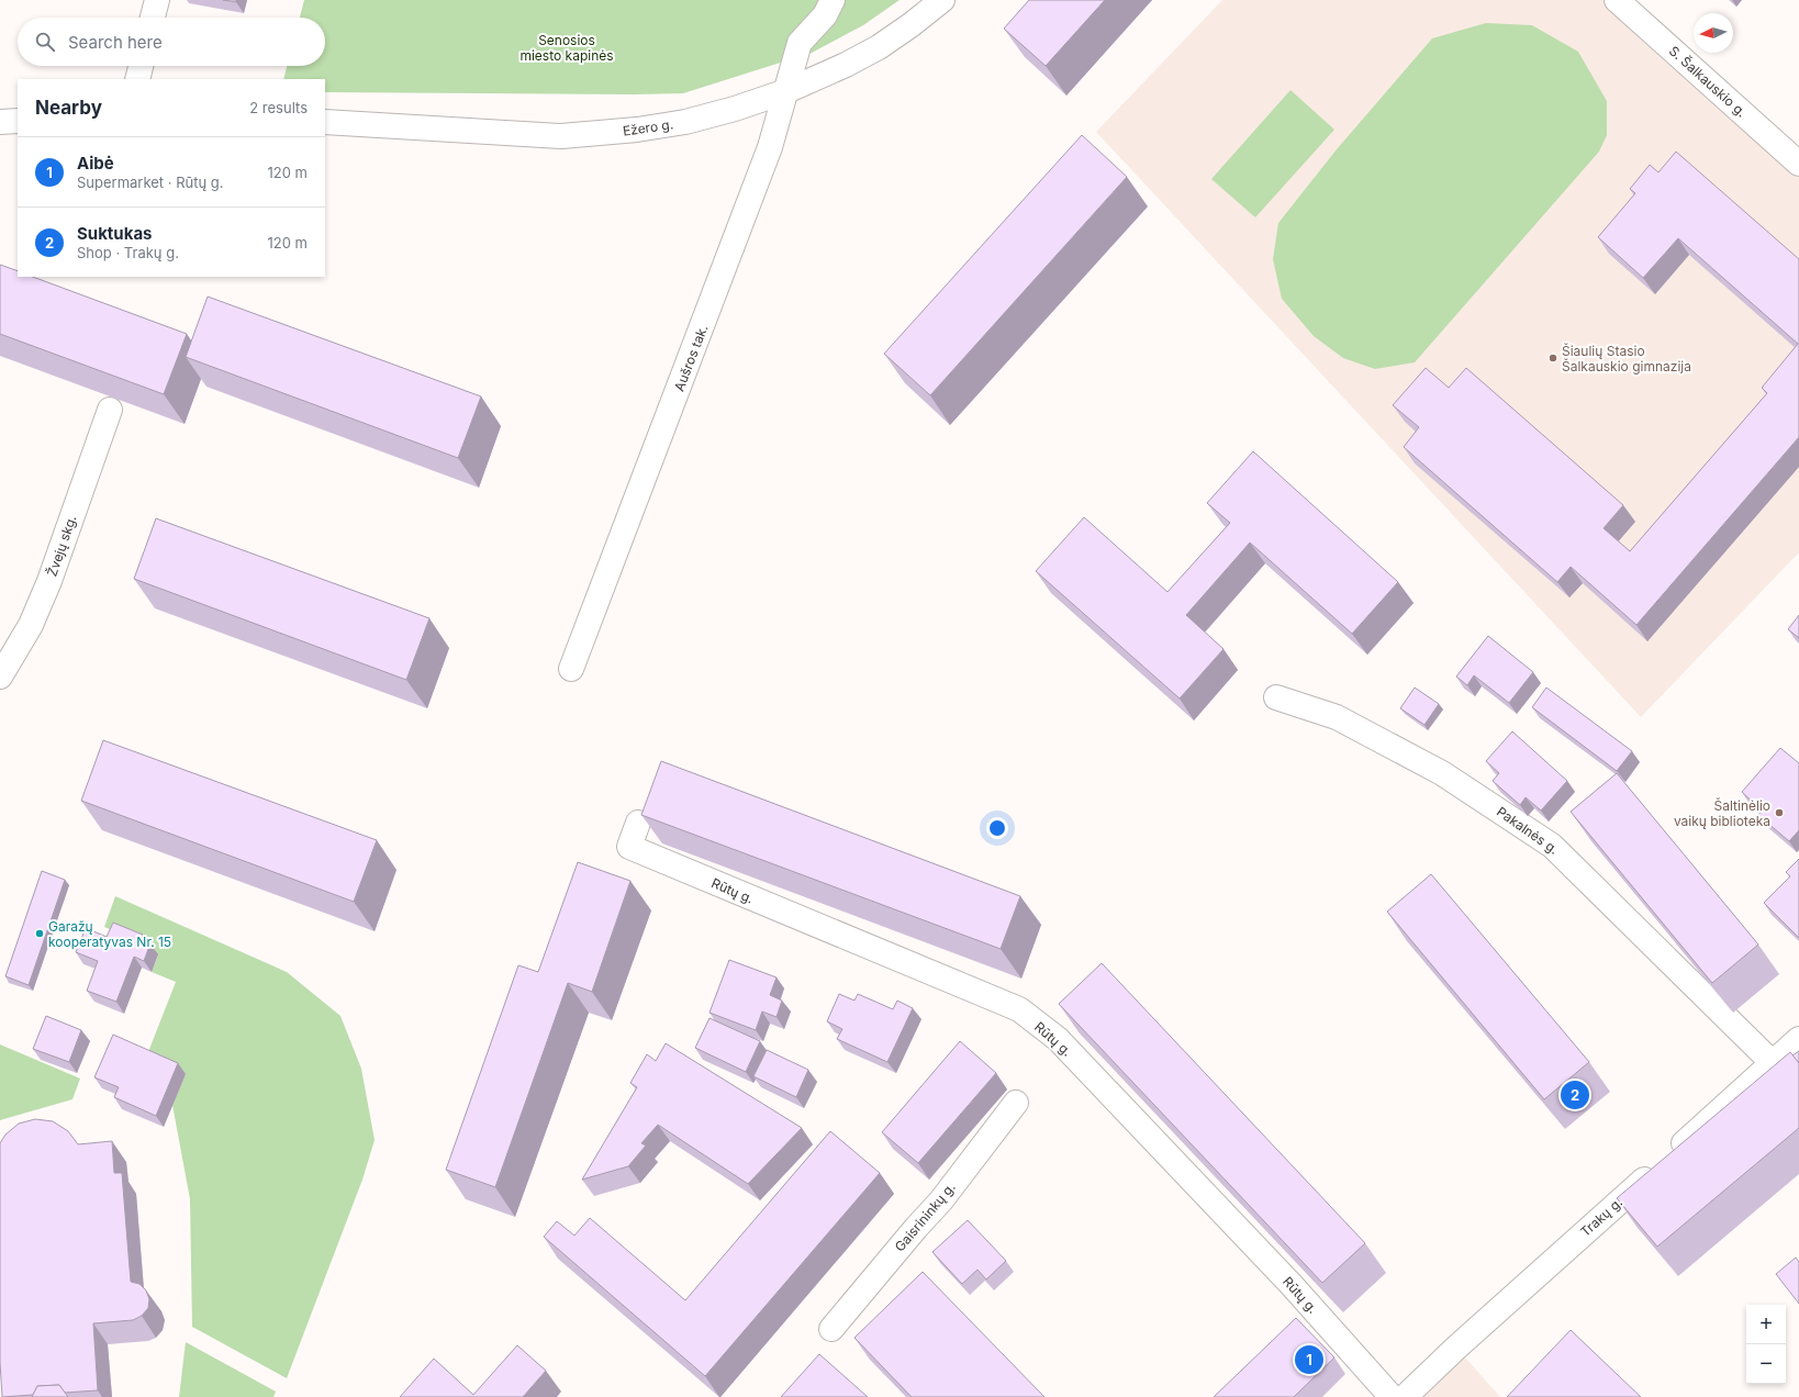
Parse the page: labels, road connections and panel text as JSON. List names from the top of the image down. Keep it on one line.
{"streets":{"street":["S. Šalkauskio g.","Ežero g.","Aušros tak.","Žvejų skg.","Pakalnės g.","Rūtų g.","Gaisrininkų g.","Trakų g."]},"crossings":[["Ežero g.","Aušros tak."],["Pakalnės g.","Trakų g."]],"parks":["Senosios miesto kapinės"],"places":["Šiaulių Stasio Šalkauskio gimnazija","Šaltinėlio vaikų biblioteka","Garažų kooperatyvas Nr. 15"],"north":"left","page":{"search":"Search here","heading":["Nearby","2 results"],"list":[{"mark":"1","name":"Aibė","note":"Supermarket · Rūtų g.","value":"120 m"},{"mark":"2","name":"Suktukas","note":"Shop · Trakų g.","value":"120 m"}],"pins":["2","1"],"map_buttons":["+","−"]}}
